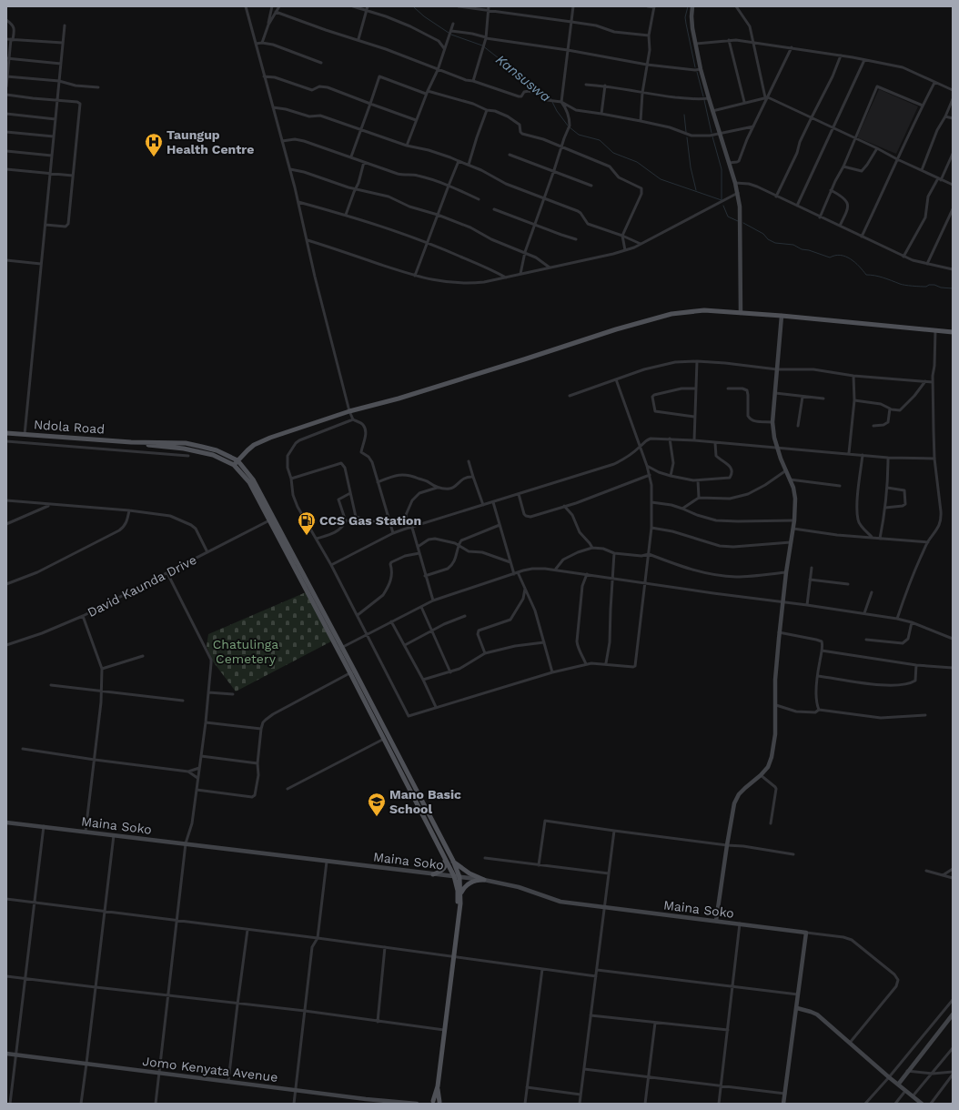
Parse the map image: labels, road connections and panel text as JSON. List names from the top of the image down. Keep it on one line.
{"streets":{"main road":["Ndola Road"],"street":["David Kaunda Drive","Maina Soko","Jomo Kenyata Avenue"]},"water":["Kansuswa"],"parks":["Chatulinga Cemetery"],"places":{"hospital":["Taungup Health Centre"],"fuel station":["CCS Gas Station"],"school or university":["Mano Basic School"]}}
